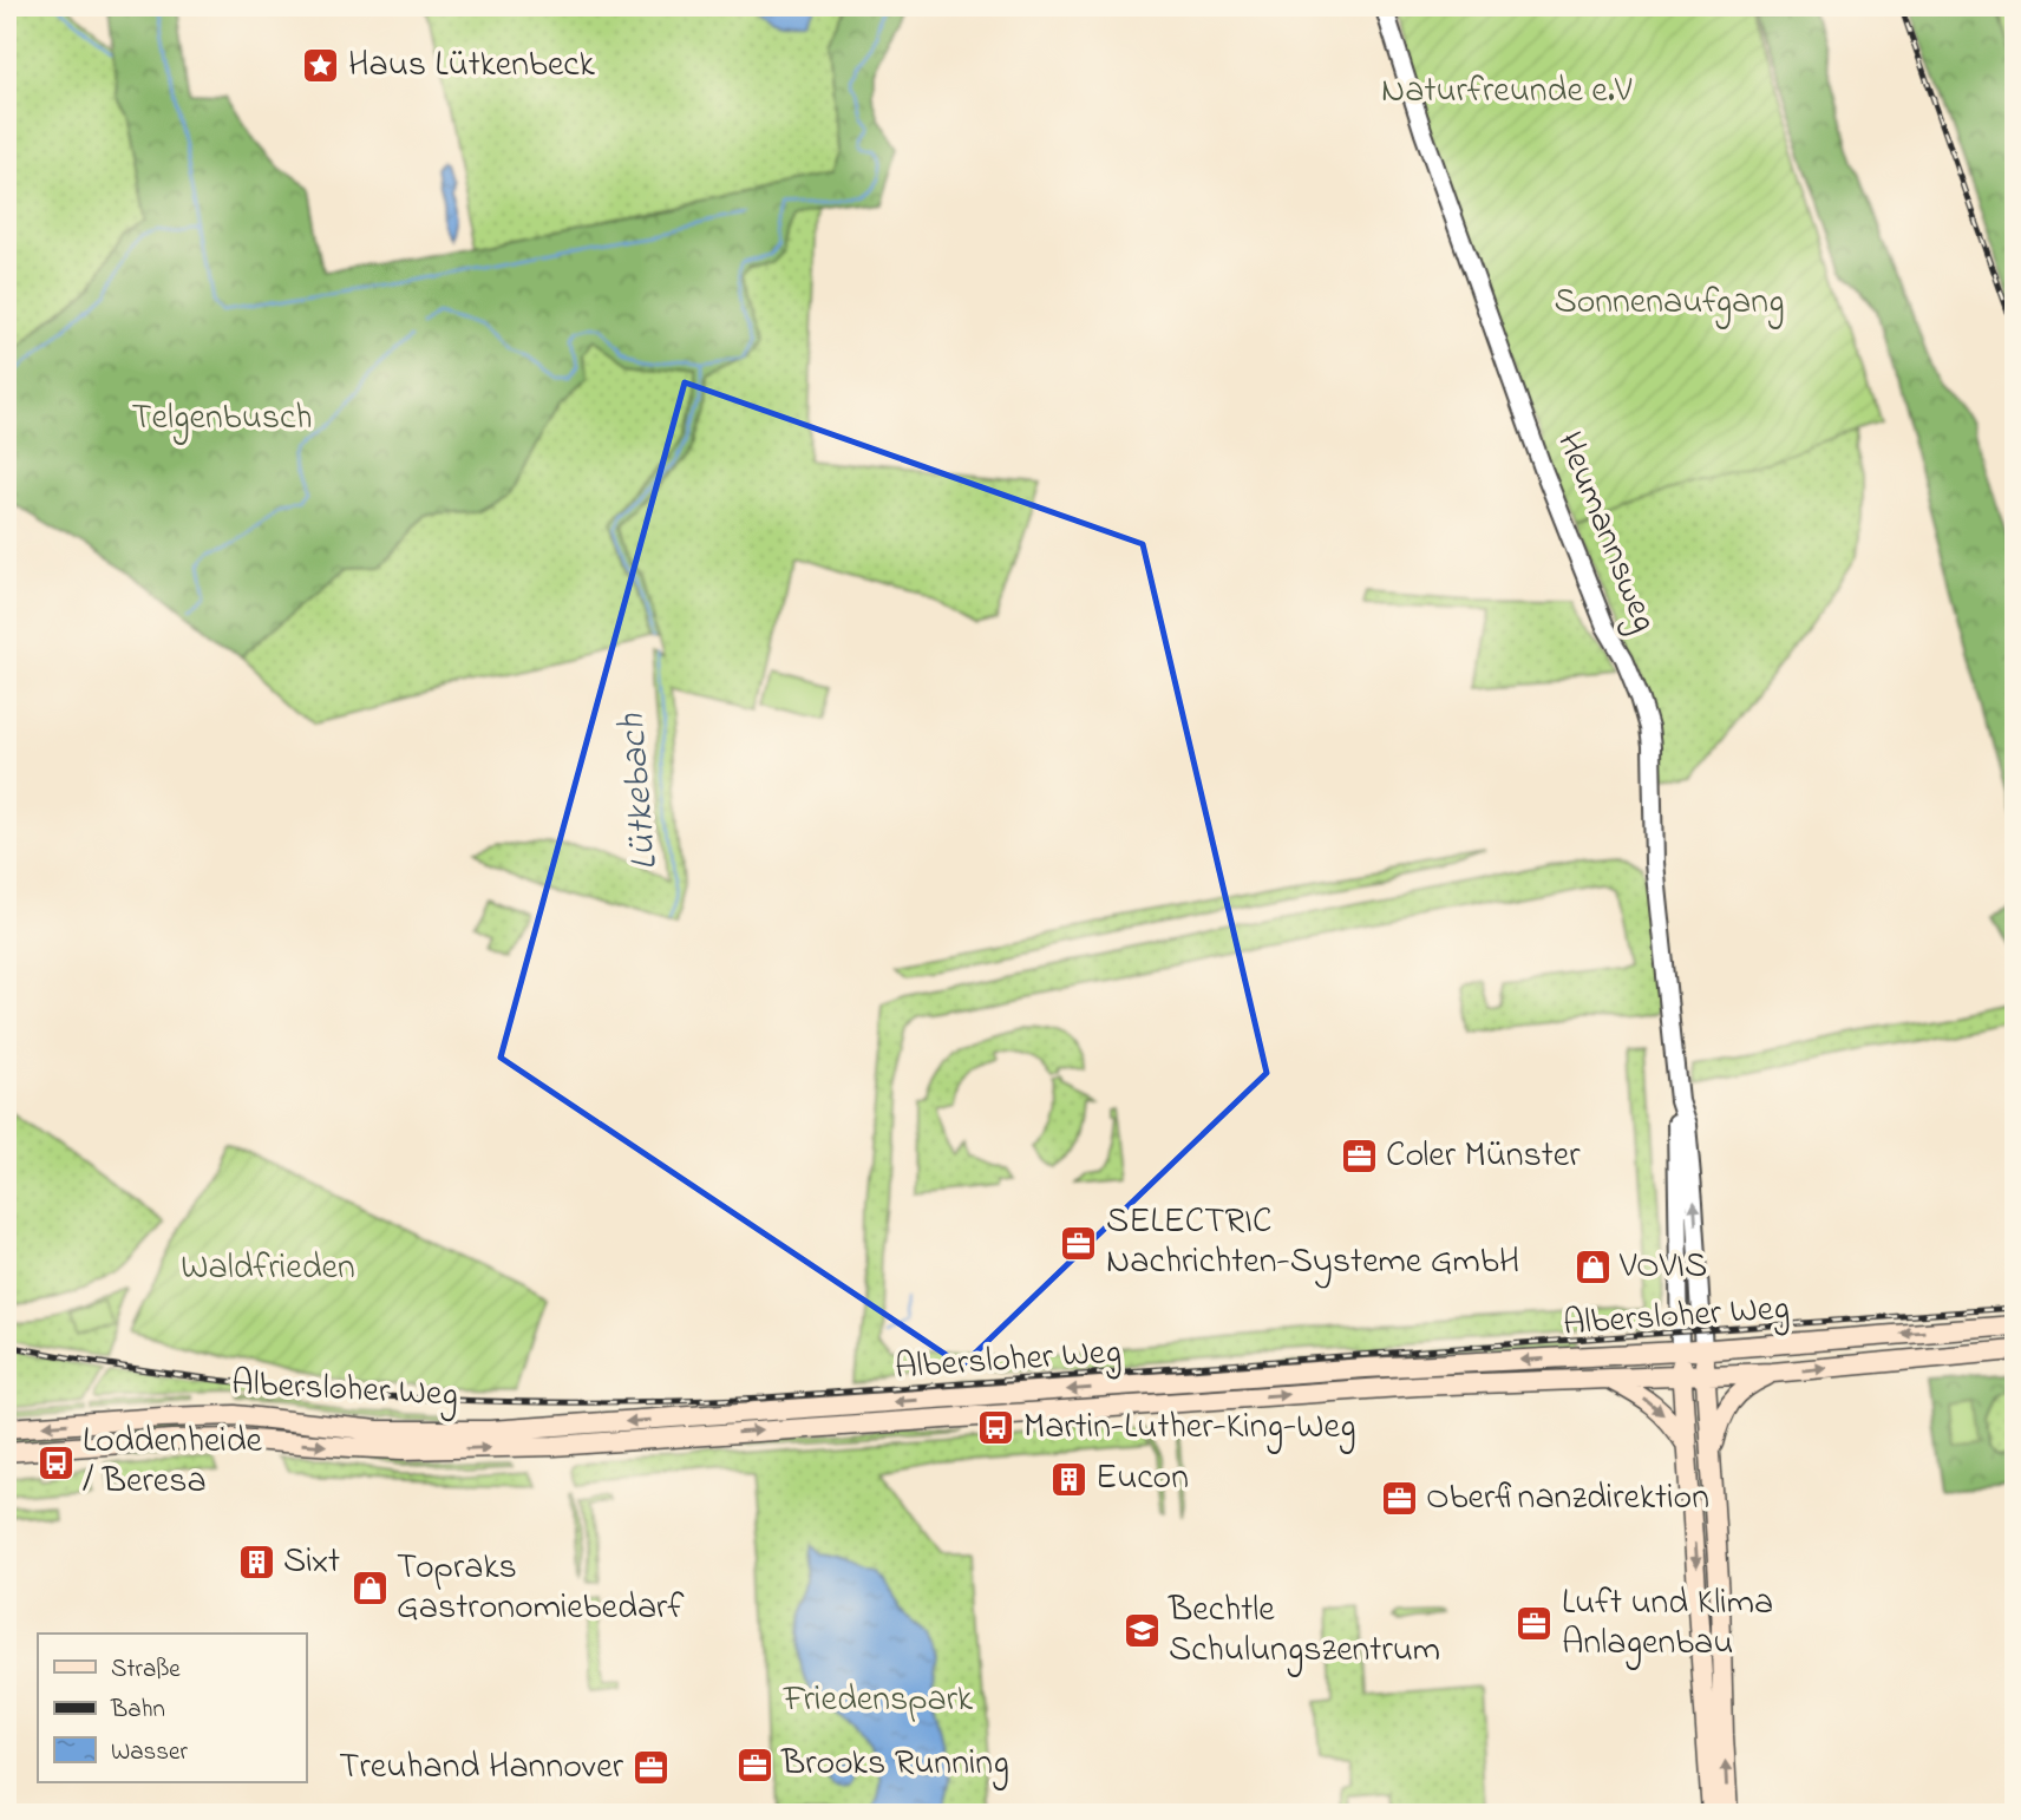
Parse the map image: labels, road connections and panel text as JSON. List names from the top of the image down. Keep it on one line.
{"streets":{"main road":["Albersloher Weg"],"street":["Heumannsweg"]},"crossings":[["Heumannsweg","Albersloher Weg"]],"water":["Lütkebach"],"parks":["Naturfreunde e.V","Sonnenaufgang","Telgenbusch","Waldfrieden","Friedenspark"],"places":{"place":["Haus Lütkenbeck"],"office":["Coler Münster","SELECTRIC Nachrichten-Systeme GmbH","Oberfinanzdirektion","Luft und Klima Anlagenbau","Brooks Running","Treuhand Hannover"],"shop":["VOVIS","Topraks Gastronomiebedarf"],"bus stop":["Martin-Luther-King-Weg","Loddenheide / Beresa"],"building":["Eucon","Sixt"],"school or university":["Bechtle Schulungszentrum"]},"legend":["Straße","Bahn","Wasser"]}
